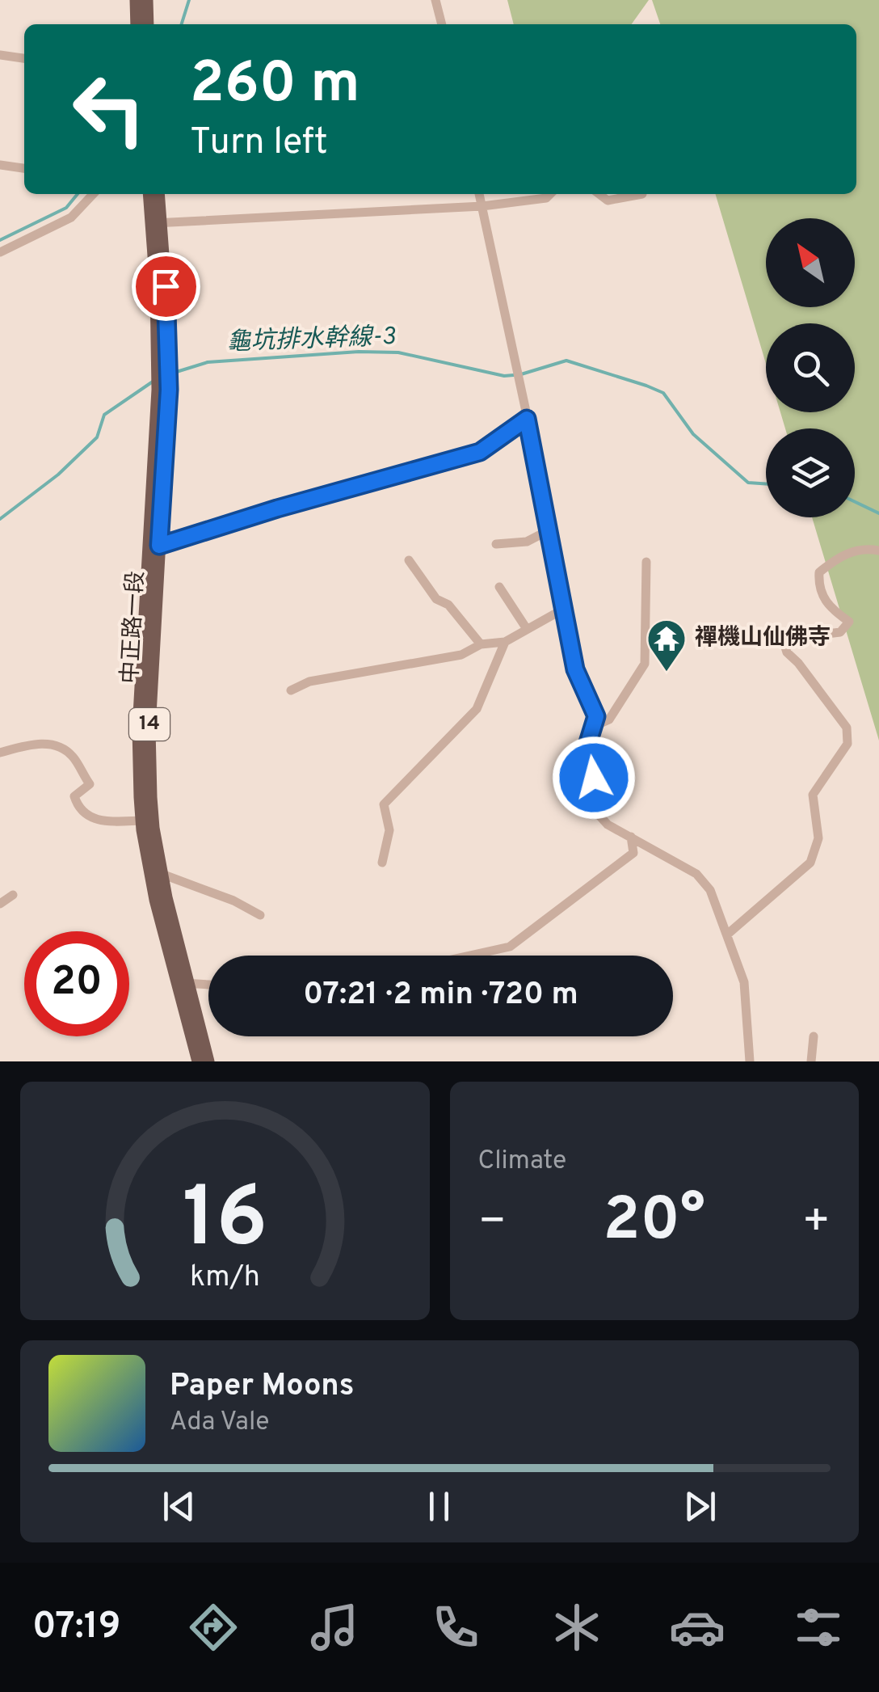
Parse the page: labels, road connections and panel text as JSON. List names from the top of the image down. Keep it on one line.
{"streets":{"main road":["中正路一段","14"]},"water":["龜坑排水幹線-3"],"places":{"temple":["禪機山仙佛寺"]},"north":"top left","page":{"turn":["260 m","Turn left"],"limit":"20","trip":"07:21 · 2 min · 720 m","tile":"Climate","heat":["−","20°","+"],"song":["Paper Moons","Ada Vale"],"tabs":"07:19","gauge":["16","km/h"]}}
